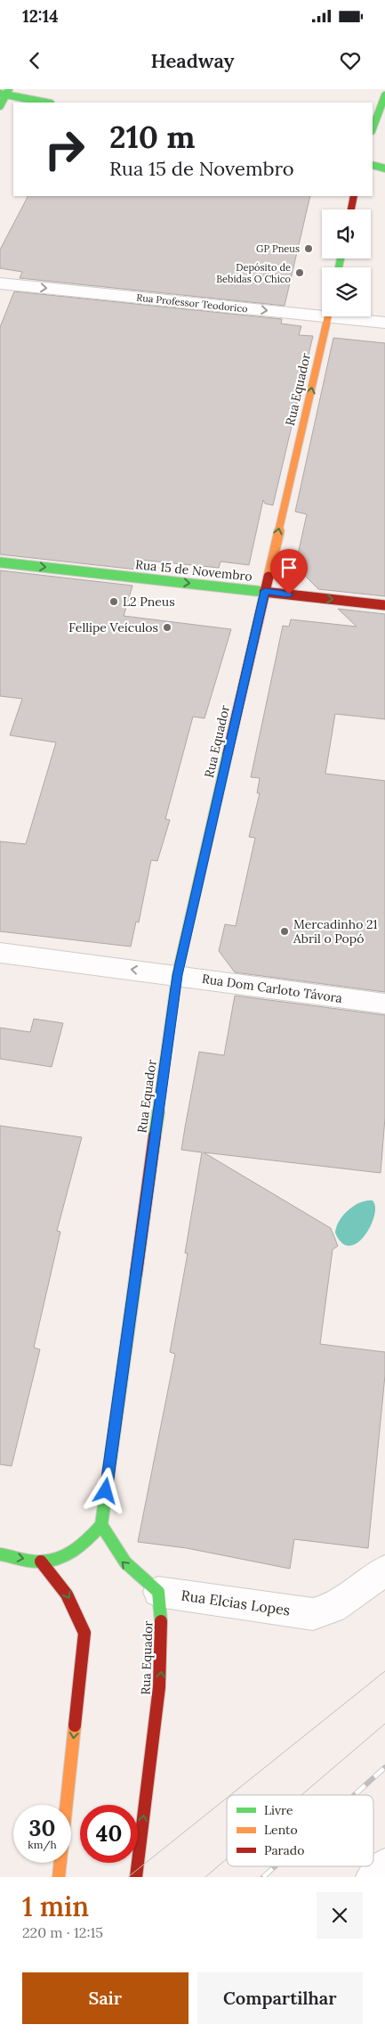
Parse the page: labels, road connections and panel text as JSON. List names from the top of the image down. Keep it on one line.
{"streets":{"street":["Rua Professor Teodorico","Rua Equador","Rua 15 de Novembro","Rua Dom Carloto Távora","Rua Elcias Lopes"]},"crossings":[["Rua Equador","Rua 15 de Novembro"],["Rua Equador","Rua Dom Carloto Távora"],["Rua Equador","Rua Elcias Lopes"]],"one_way":["Rua Professor Teodorico","Rua 15 de Novembro","Rua Dom Carloto Távora"],"places":["GP Pneus","Depósito de Bebidas O Chico","L2 Pneus","Fellipe Veículos","Mercadinho 21 Abril o Popó"],"legend":["Livre","Lento","Parado"],"page":{"status":"12:14","header":"Headway","turn":["210 m","Rua 15 de Novembro"],"speed":"30 km/h","limit":"40","heading":["1 min","220 m · 12:15"],"buttons":["Sair","Compartilhar"]}}
